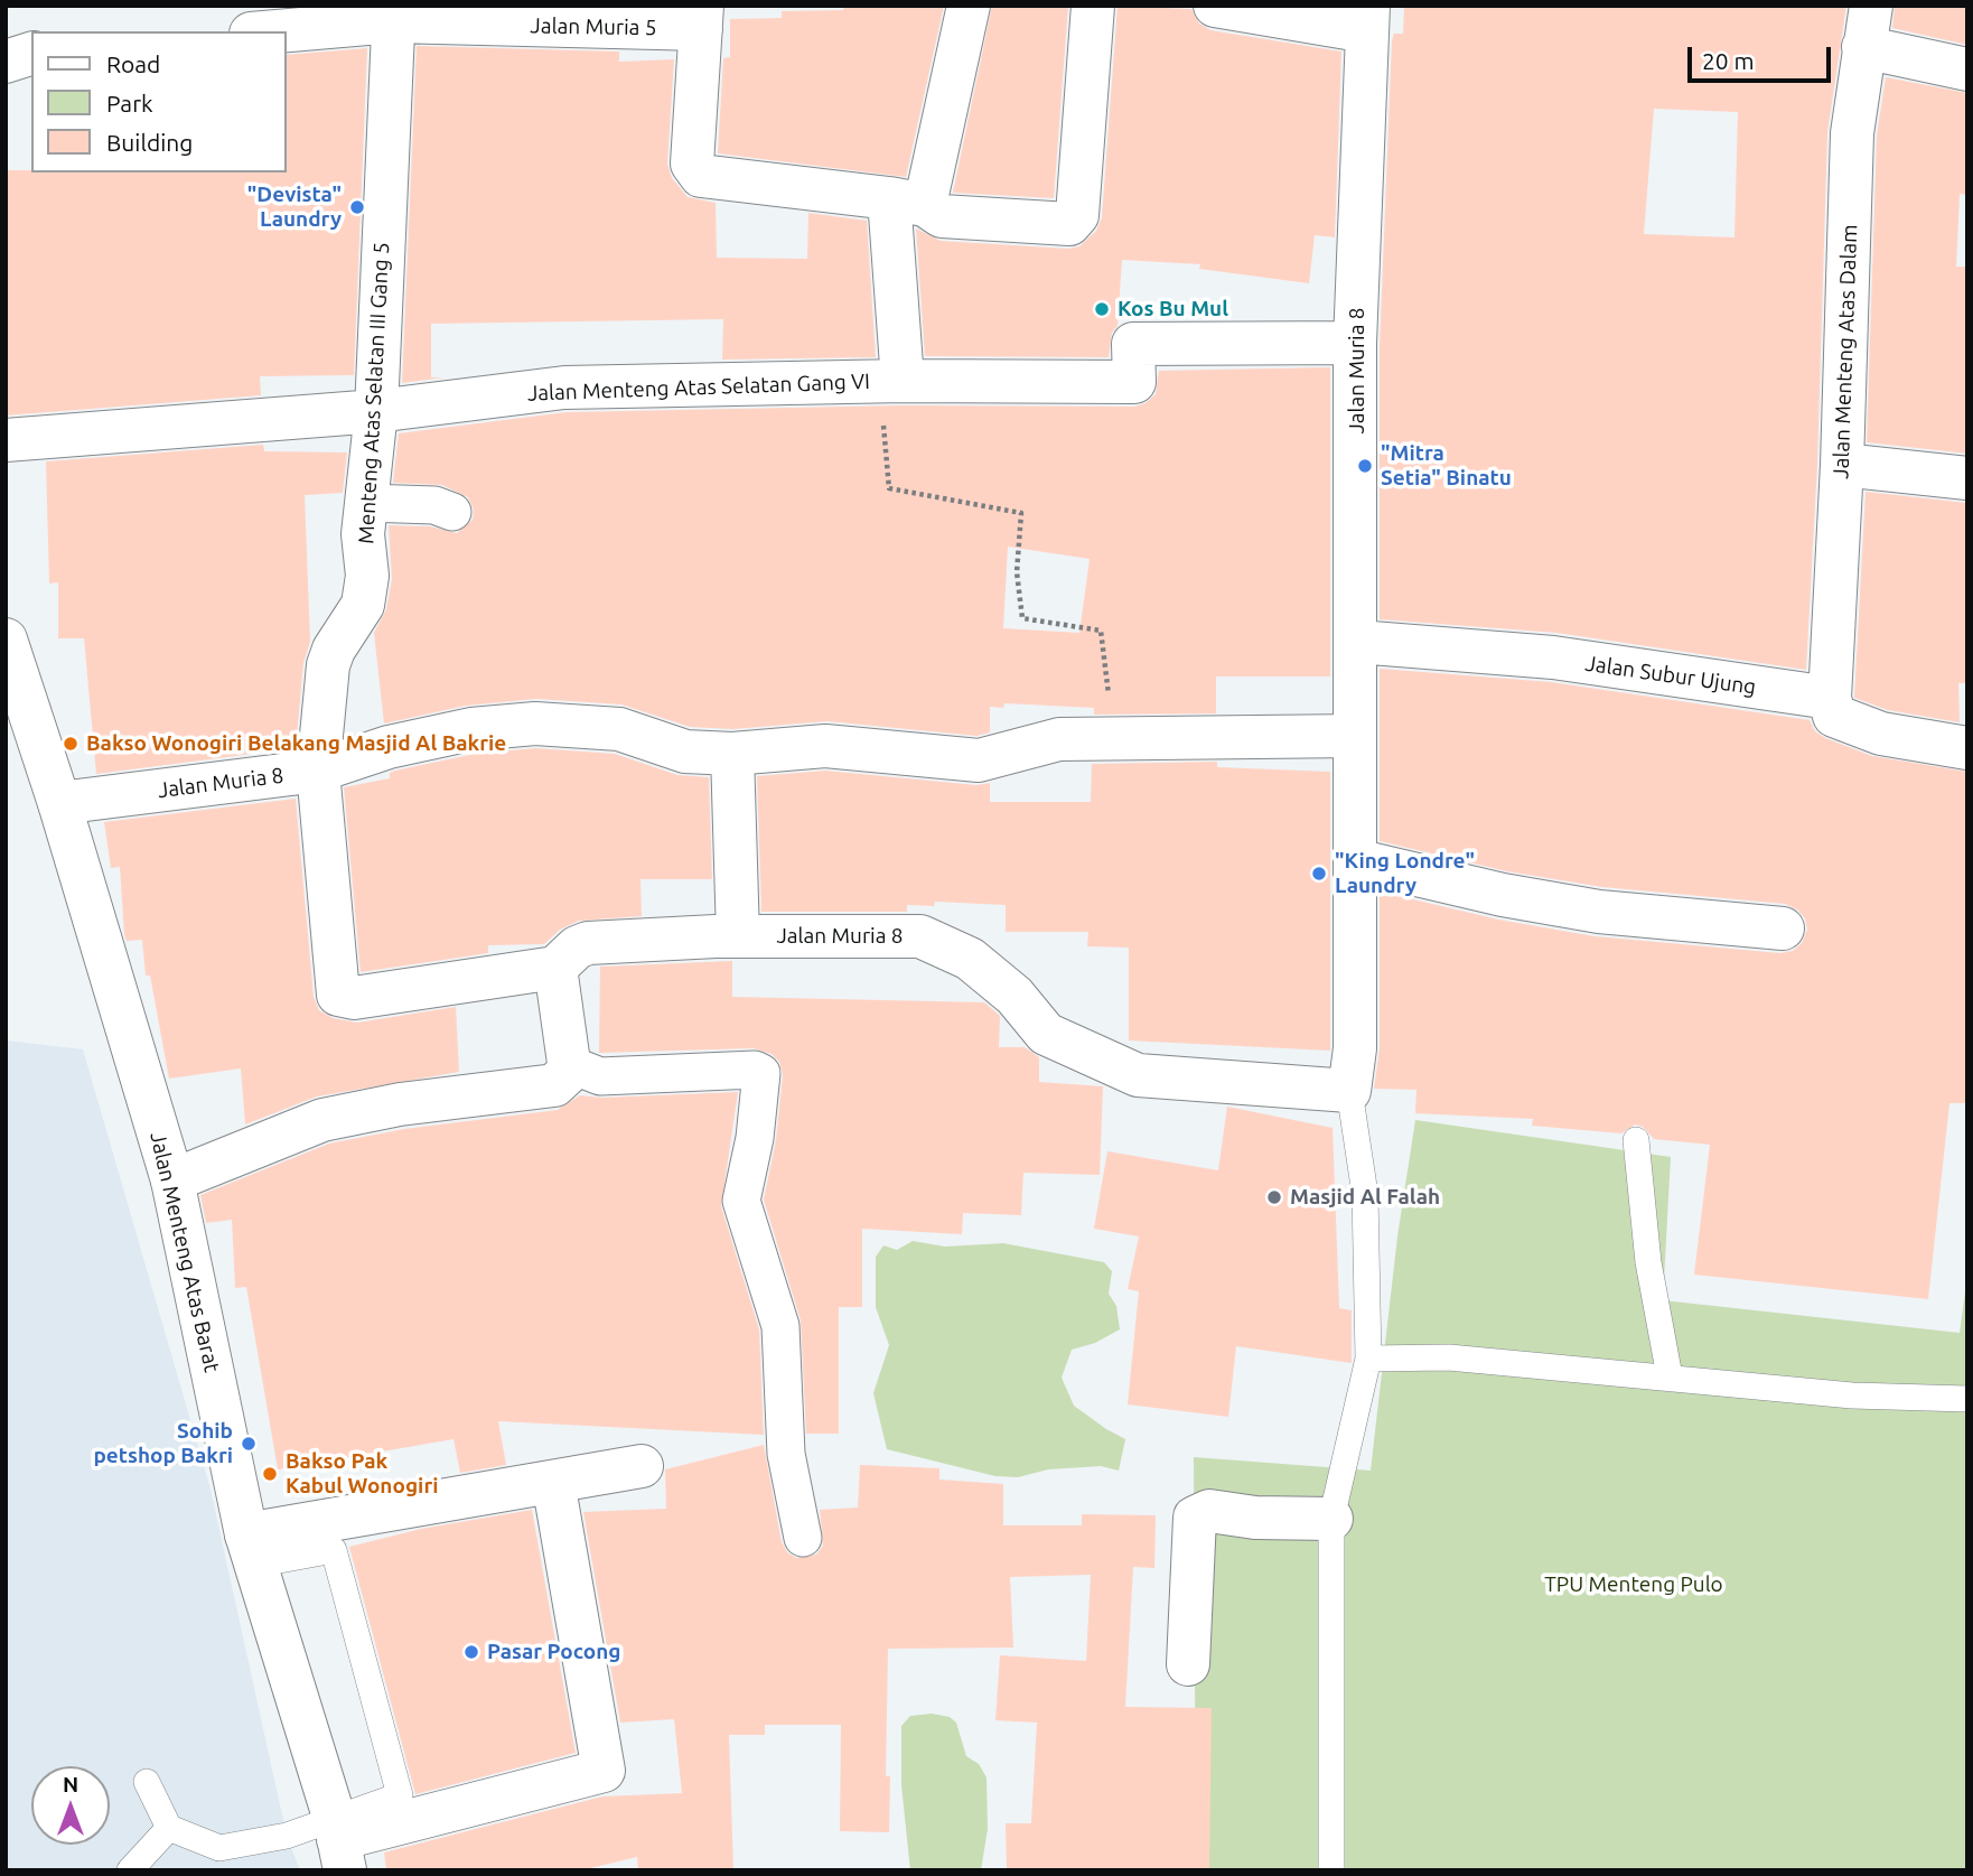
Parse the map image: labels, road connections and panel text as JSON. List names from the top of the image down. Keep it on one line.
{"streets":{"street":["Jalan Muria 5","Jalan Menteng Atas Dalam","Jalan Muria 8","Jalan Menteng Atas Selatan Gang VI","Menteng Atas Selatan III Gang 5","Jalan Subur Ujung","Jalan Menteng Atas Barat"]},"crossings":[["Jalan Muria 5","Menteng Atas Selatan III Gang 5"],["Jalan Menteng Atas Dalam","Jalan Subur Ujung"],["Jalan Muria 8","Jalan Menteng Atas Selatan Gang VI"],["Jalan Muria 8","Menteng Atas Selatan III Gang 5"],["Jalan Muria 8","Jalan Subur Ujung"],["Jalan Muria 8","Jalan Menteng Atas Barat"],["Jalan Menteng Atas Selatan Gang VI","Menteng Atas Selatan III Gang 5"]],"parks":["TPU Menteng Pulo"],"places":["\"Devista\" Laundry","Kos Bu Mul","\"Mitra Setia\" Binatu","Bakso Wonogiri Belakang Masjid Al Bakrie","\"King Londre\" Laundry","Masjid Al Falah","Sohib petshop Bakri","Bakso Pak Kabul Wonogiri","Pasar Pocong"],"legend":["Road","Park","Building"],"scale_bar":"20 m","north":"top"}
